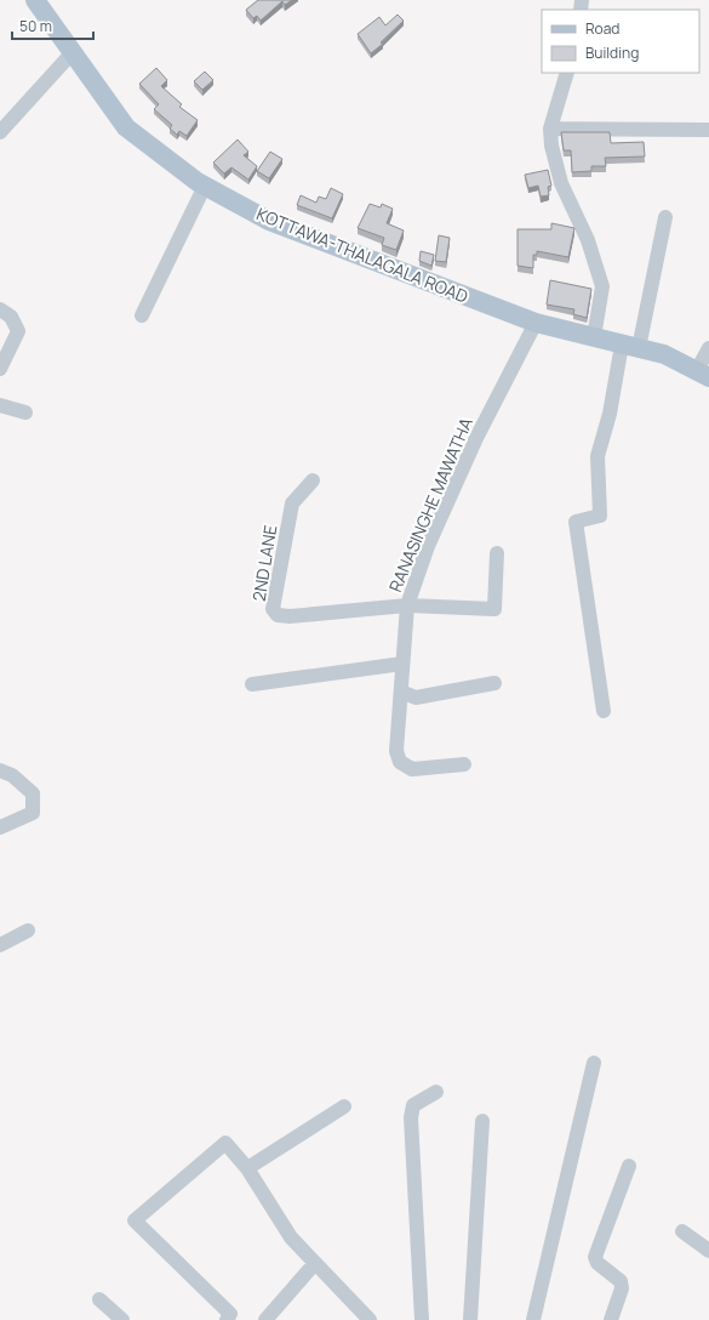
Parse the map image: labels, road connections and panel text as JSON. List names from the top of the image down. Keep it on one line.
{"streets":{"main road":["KOTTAWA-THALAGALA ROAD"],"street":["RANASINGHE MAWATHA","2ND LANE"]},"crossings":[["KOTTAWA-THALAGALA ROAD","RANASINGHE MAWATHA"],["RANASINGHE MAWATHA","2ND LANE"]],"legend":["Road","Building"],"scale_bar":"50 m"}
